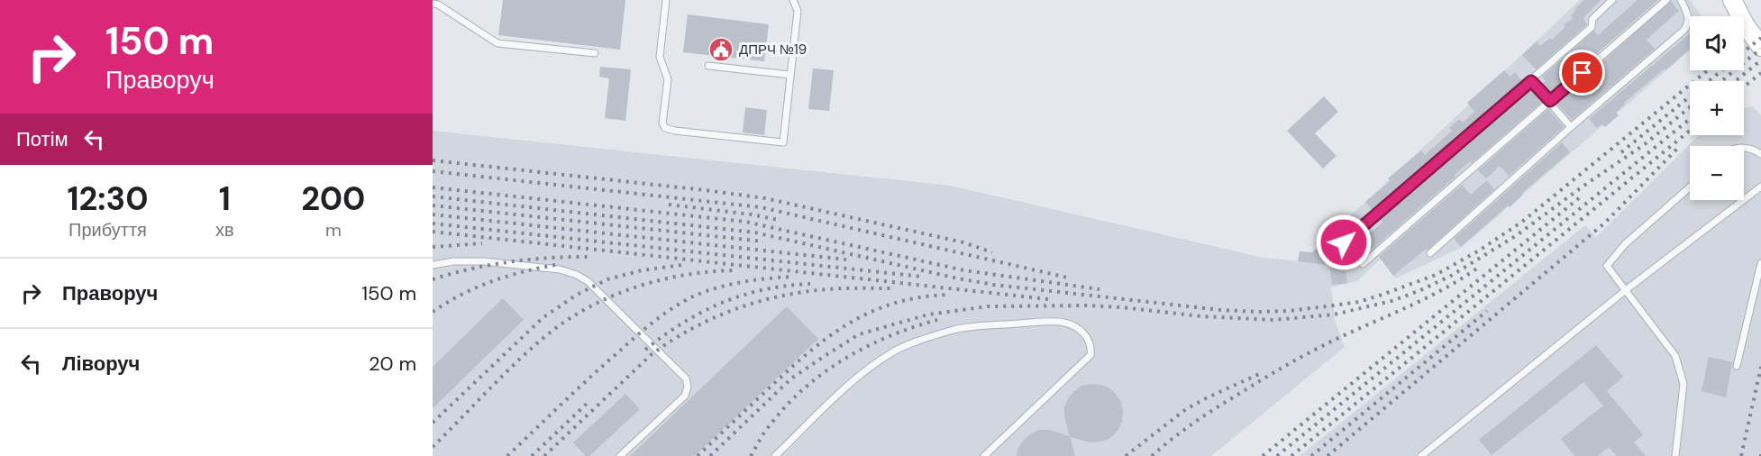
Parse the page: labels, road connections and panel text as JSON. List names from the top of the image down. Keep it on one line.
{"places":{"public building":["ДПРЧ №19"]},"page":{"turn":["150 m","Праворуч"],"map_buttons":["+","−"],"then":"Потім","eta":["12:30","Прибуття","1","хв","200","m"],"list":[{"name":"Праворуч","value":"150 m"},{"name":"Ліворуч","value":"20 m"}]}}
